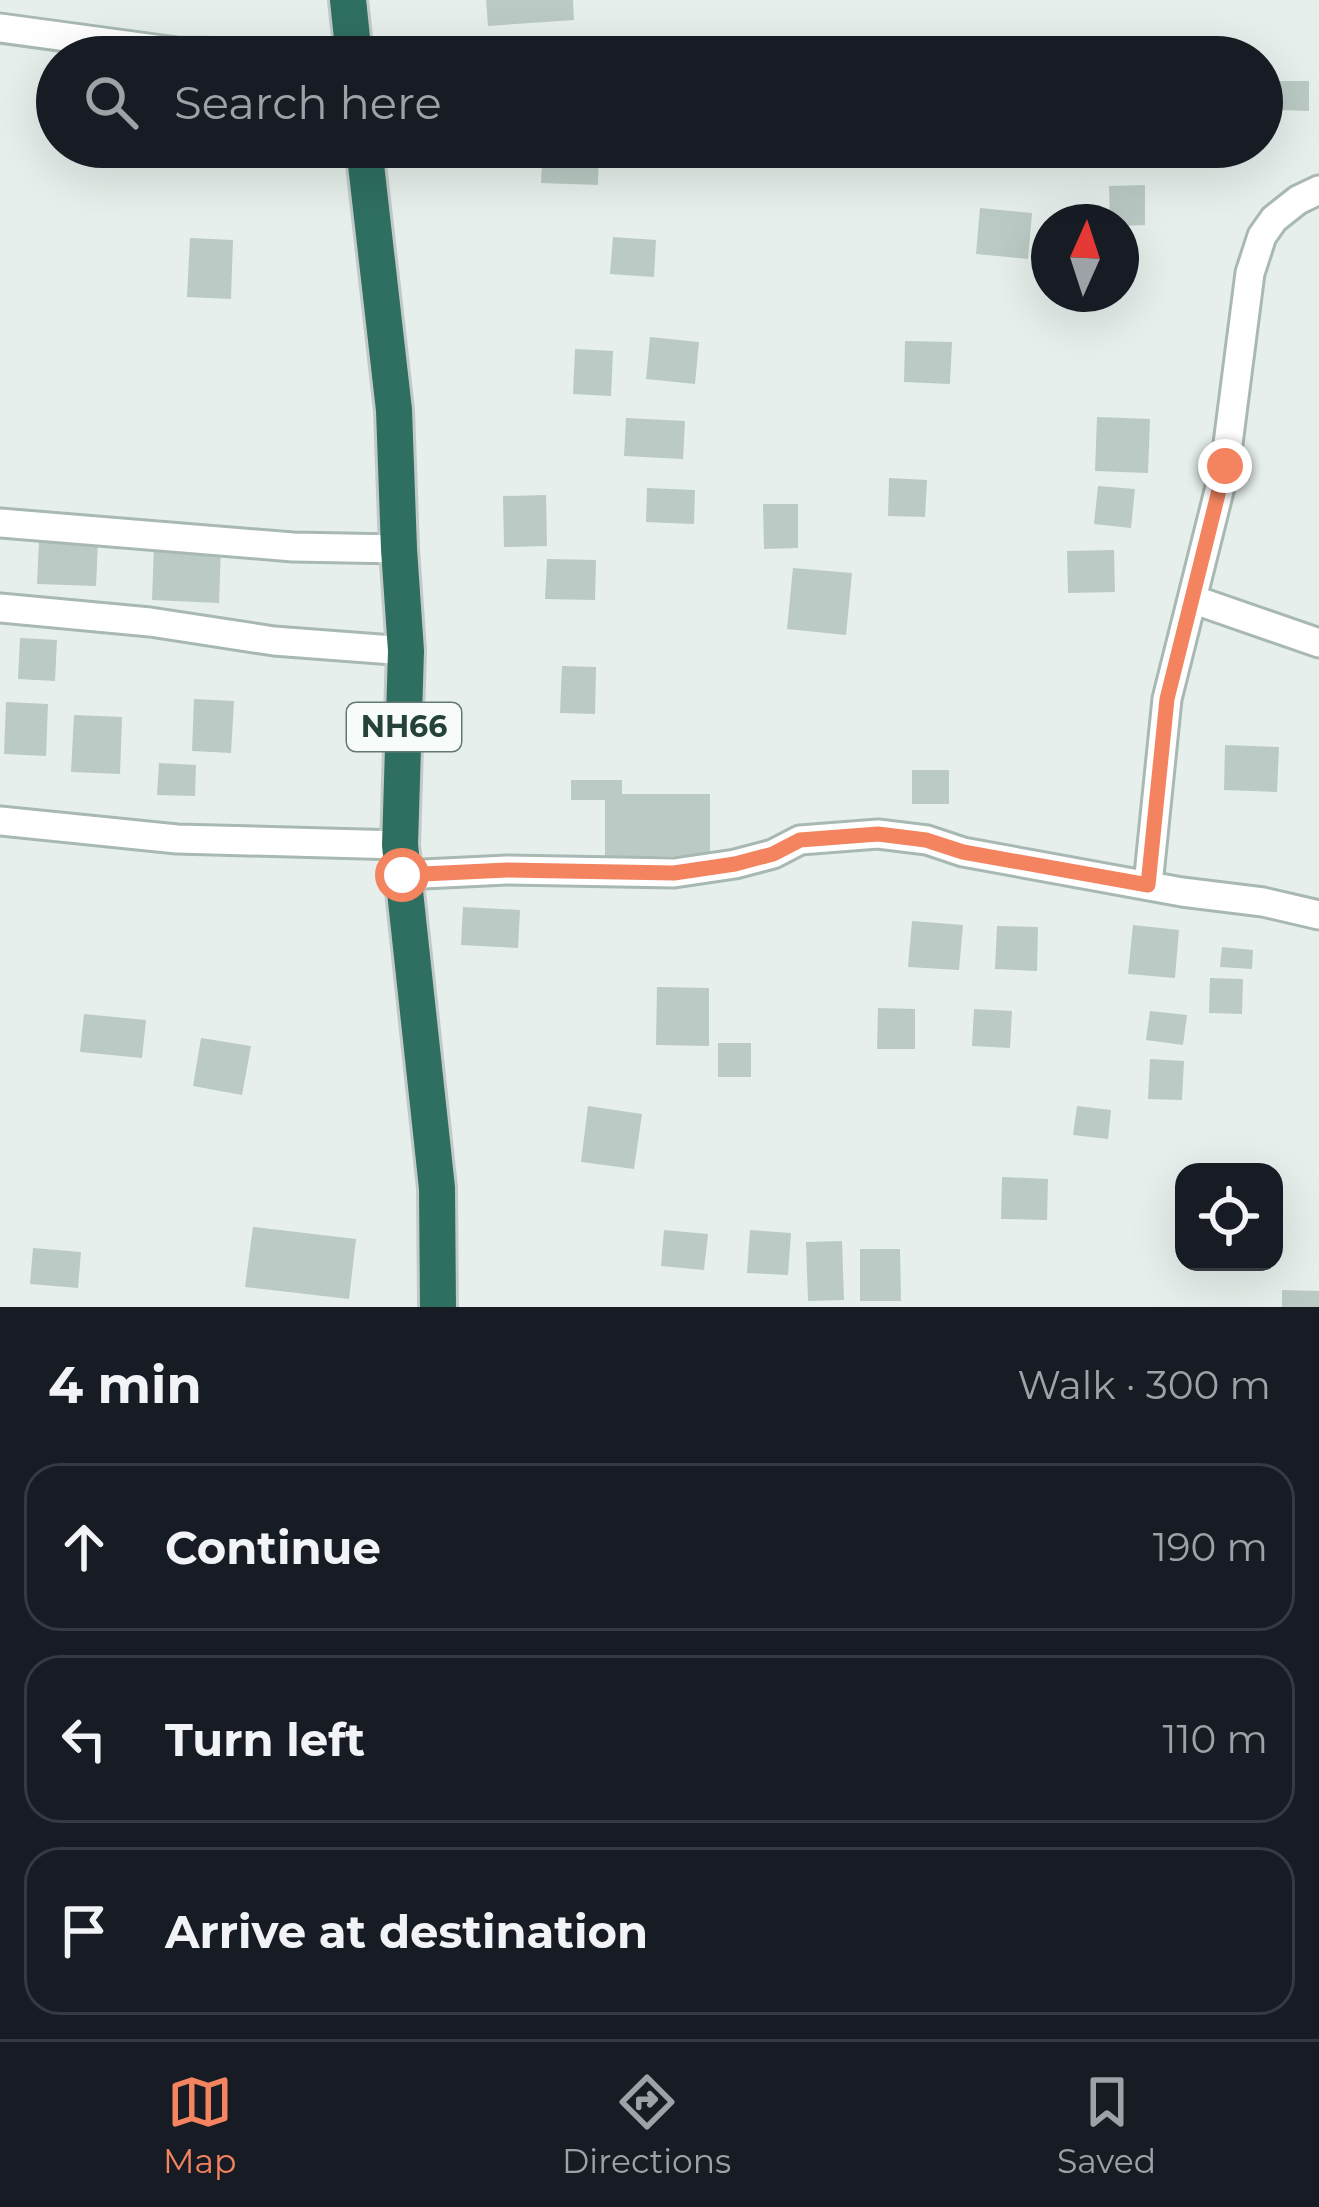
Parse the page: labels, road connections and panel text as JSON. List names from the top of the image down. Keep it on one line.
{"streets":{"highway":["NH66"]},"north":"top","page":{"search":"Search here","heading":["4 min","Walk · 300 m"],"list":[["Continue","190 m"],["Turn left","110 m"],"Arrive at destination"],"nav":["Map","Directions","Saved"]}}
